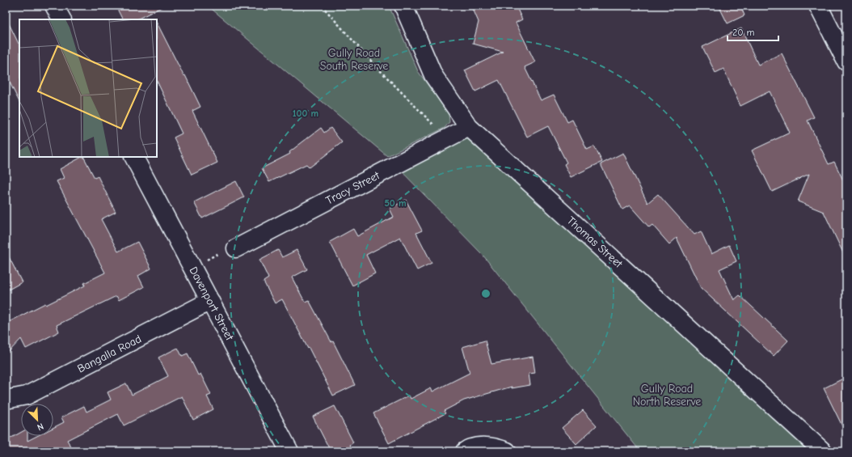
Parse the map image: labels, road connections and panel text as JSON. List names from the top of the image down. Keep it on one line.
{"streets":{"street":["Tracy Street","Thomas Street","Davenport Street","Bangalla Road"]},"crossings":[["Tracy Street","Thomas Street"],["Davenport Street","Bangalla Road"]],"parks":["Gully Road South Reserve","Gully Road North Reserve"],"scale_bar":"20 m","north":"bottom right","rings":["100 m","50 m"]}
